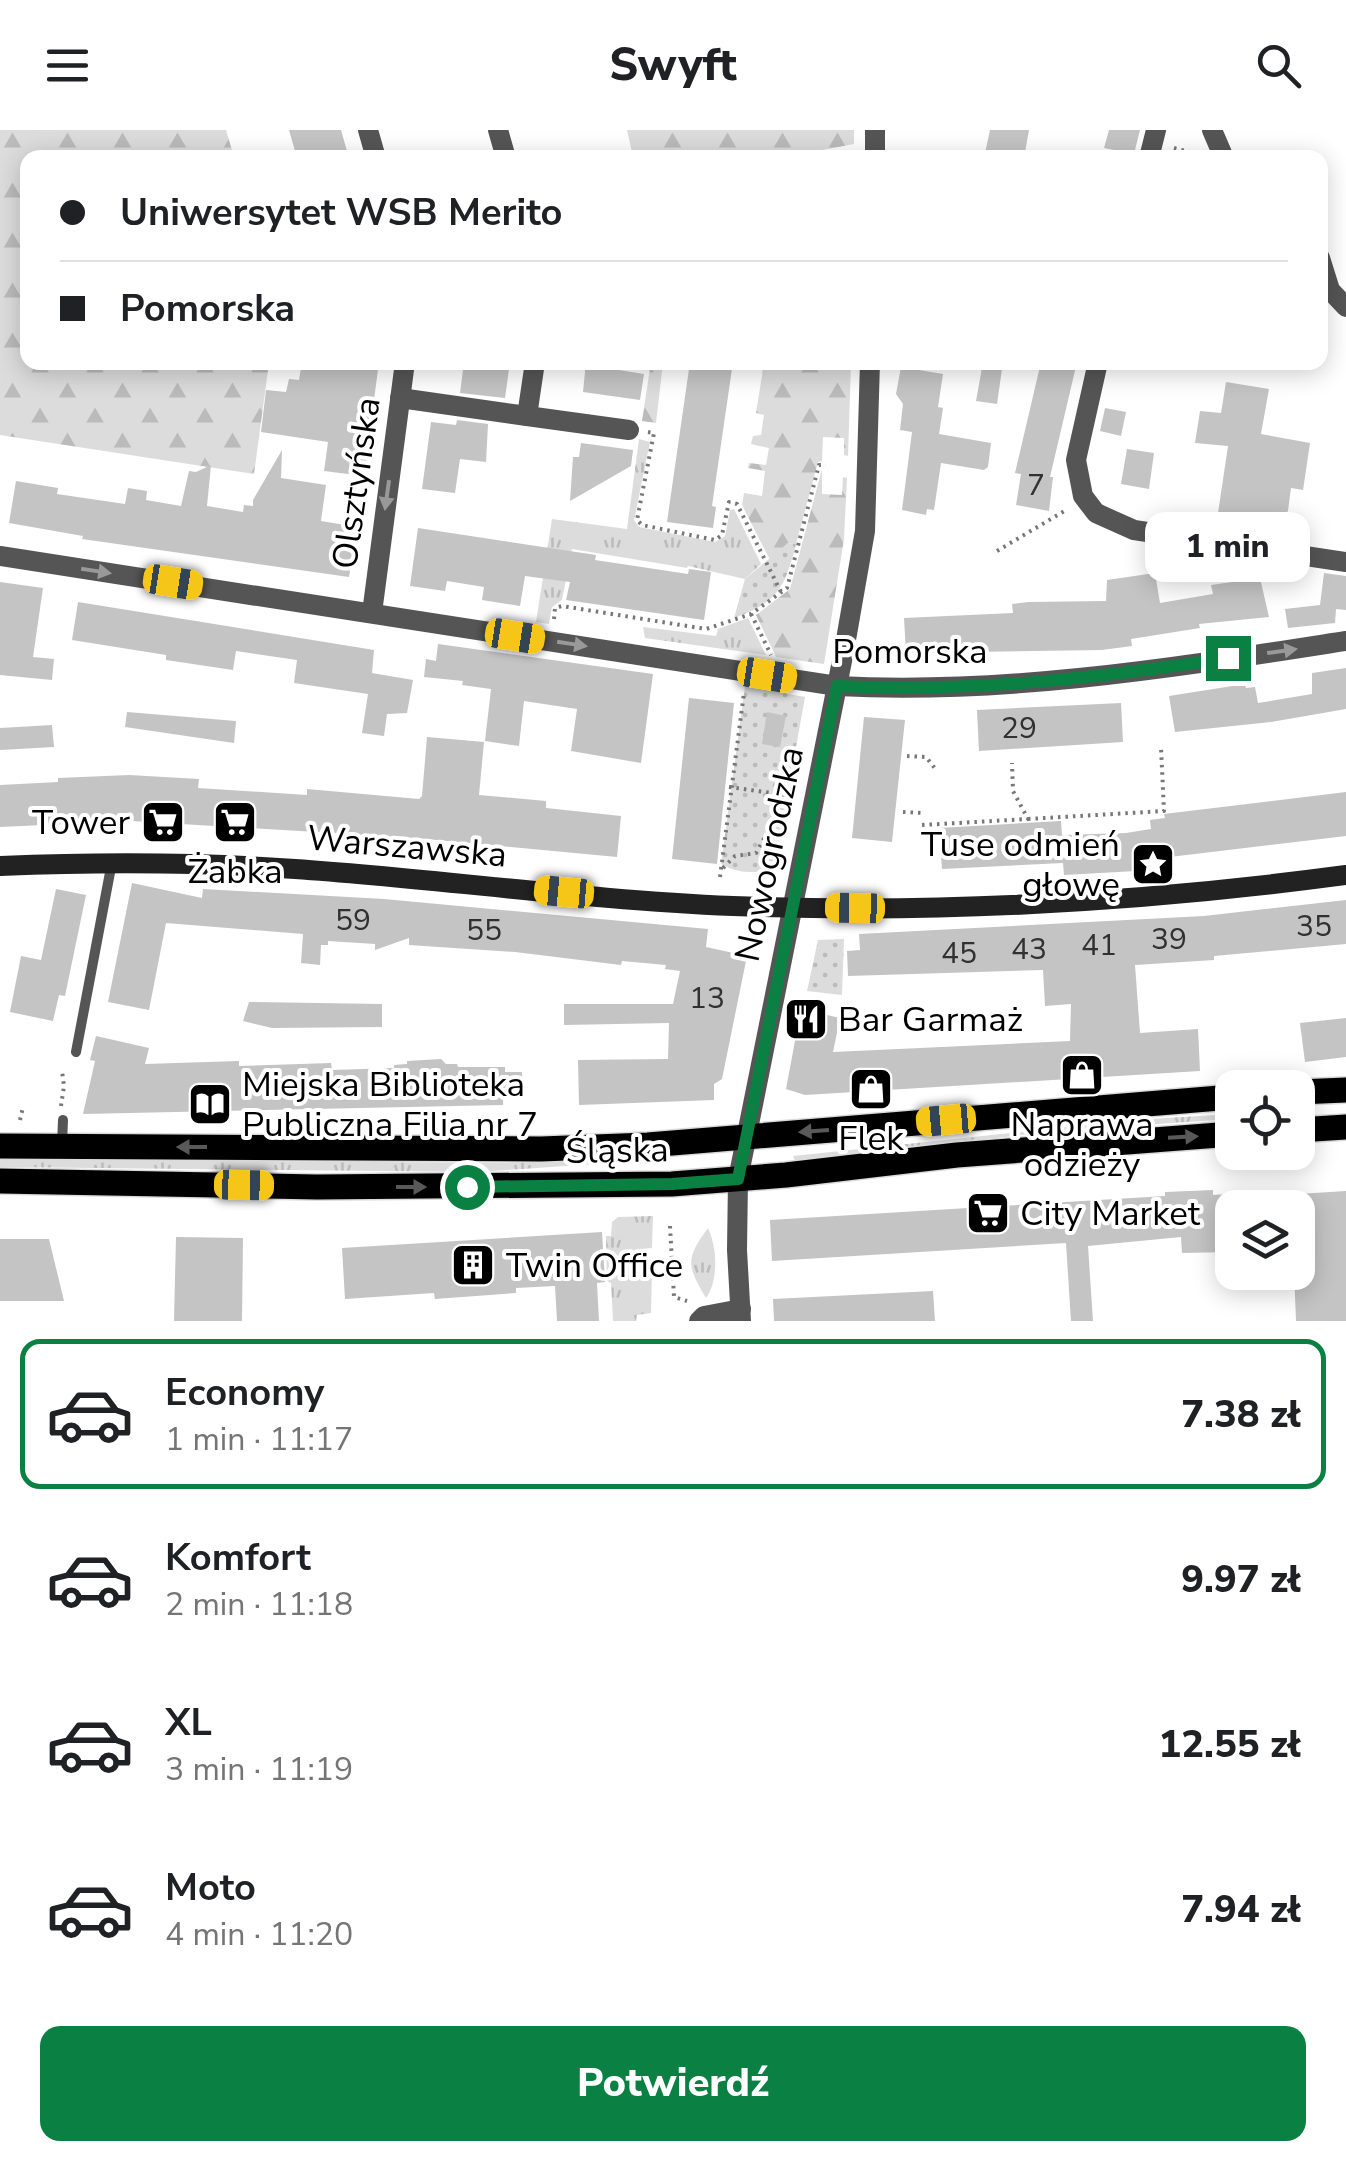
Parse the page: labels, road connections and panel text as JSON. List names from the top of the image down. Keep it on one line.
{"streets":{"main road":["Śląska"],"street":["Olsztyńska","Pomorska","Warszawska","Nowogrodzka"]},"crossings":[["Olsztyńska","Pomorska"],["Pomorska","Nowogrodzka"],["Warszawska","Nowogrodzka"],["Nowogrodzka","Śląska"]],"one_way":["Olsztyńska","Pomorska"],"places":{"supermarket":["Tower","Żabka","City Market"],"place":["Tuse odmień głowę"],"restaurant":["Bar Garmaż"],"shop":["Naprawa odzieży","Flek"],"library":["Miejska Biblioteka Publiczna Filia nr 7"],"building":["Twin Office"]},"house_numbers":["7","29","59","35","55","39","41","43","45","13"],"page":{"header":"Swyft","banner":["Uniwersytet WSB Merito","Pomorska"],"bubble":"1 min","list":[{"name":"Economy","note":"1 min · 11:17","value":"7.38 zł"},{"name":"Komfort","note":"2 min · 11:18","value":"9.97 zł"},{"name":"XL","note":"3 min · 11:19","value":"12.55 zł"},{"name":"Moto","note":"4 min · 11:20","value":"7.94 zł"}],"buttons":"Potwierdź"}}
